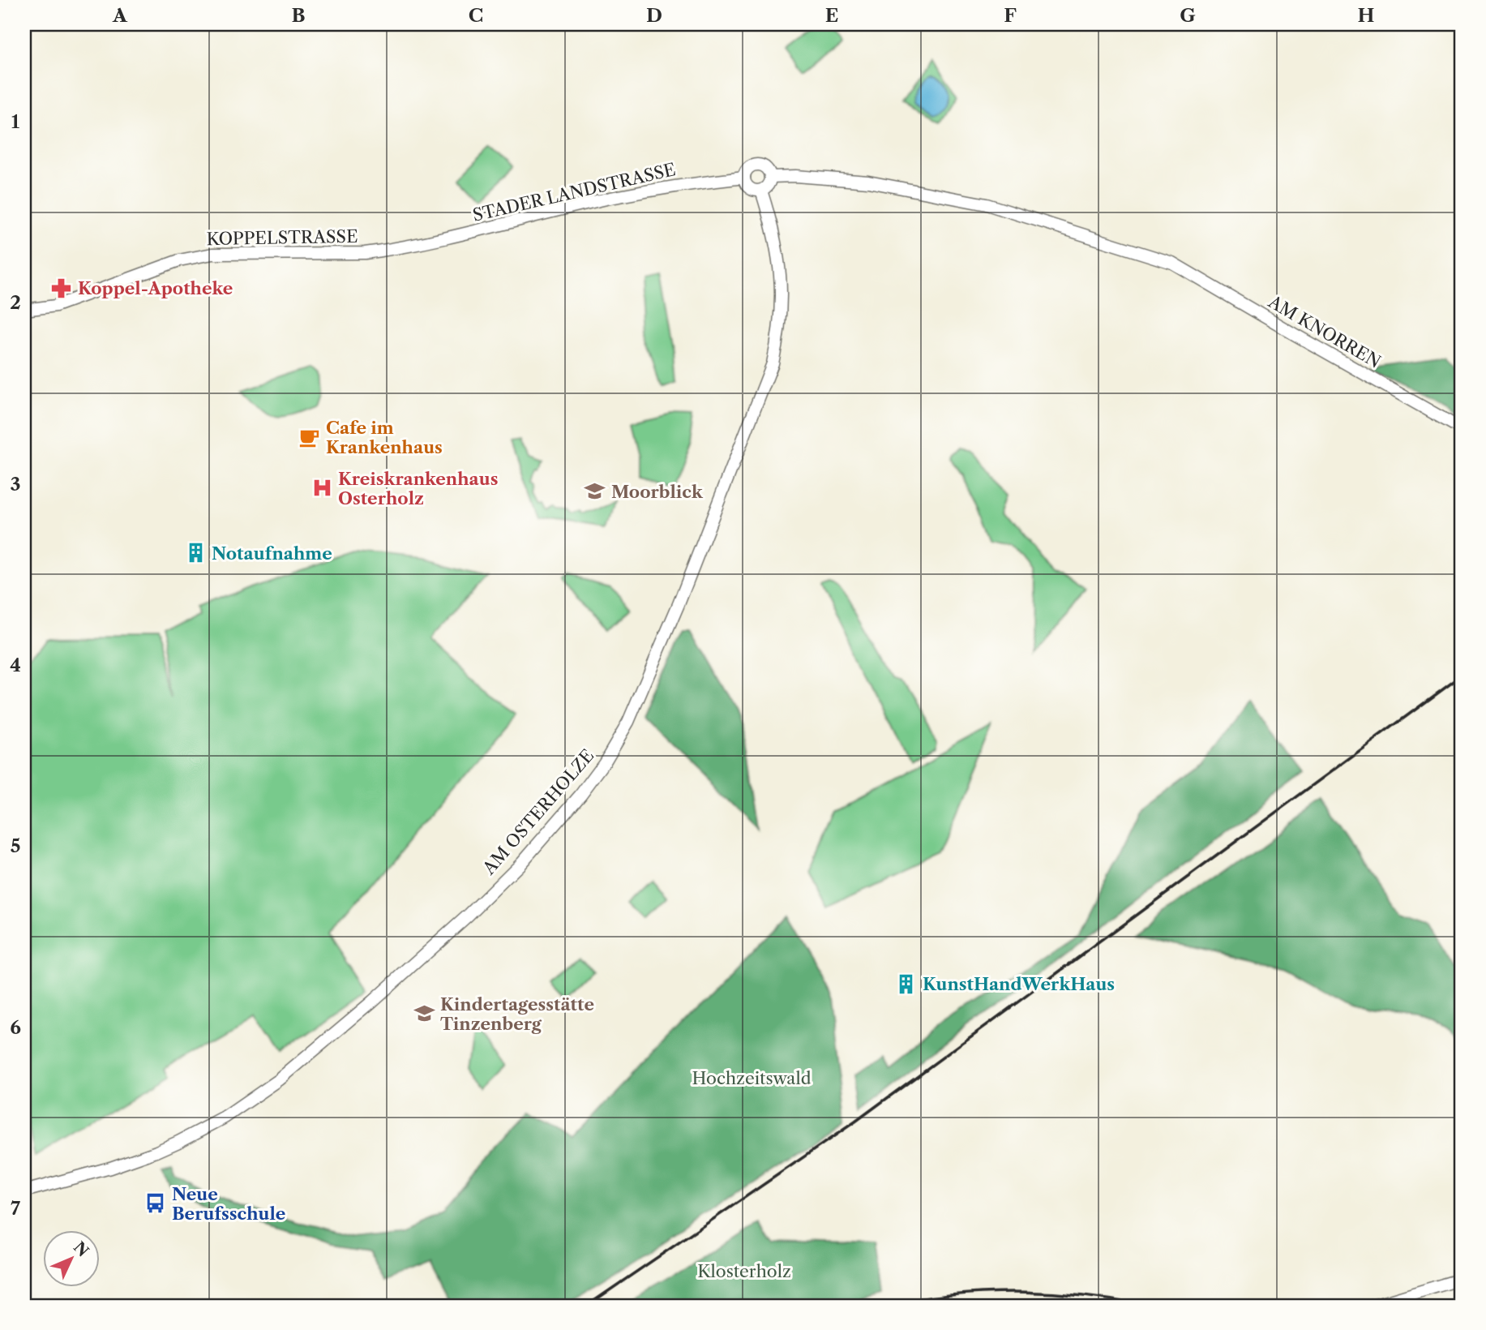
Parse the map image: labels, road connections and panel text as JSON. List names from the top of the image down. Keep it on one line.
{"streets":{"street":["STADER LANDSTRASSE","KOPPELSTRASSE","AM KNORREN","AM OSTERHOLZE"]},"crossings":[["STADER LANDSTRASSE","KOPPELSTRASSE"],["STADER LANDSTRASSE","AM KNORREN"],["STADER LANDSTRASSE","AM OSTERHOLZE"],["AM KNORREN","AM OSTERHOLZE"]],"parks":["Hochzeitswald","Klosterholz"],"places":{"pharmacy":["Koppel-Apotheke"],"cafe":["Cafe im Krankenhaus"],"hospital":["Kreiskrankenhaus Osterholz"],"school or university":["Moorblick","Kindertagesstätte Tinzenberg"],"building":["Notaufnahme","KunstHandWerkHaus"],"bus stop":["Neue Berufsschule"]},"north":"top right","grid":{"columns":["A","B","C","D","E","F","G","H"],"rows":["1","2","3","4","5","6","7"]}}
